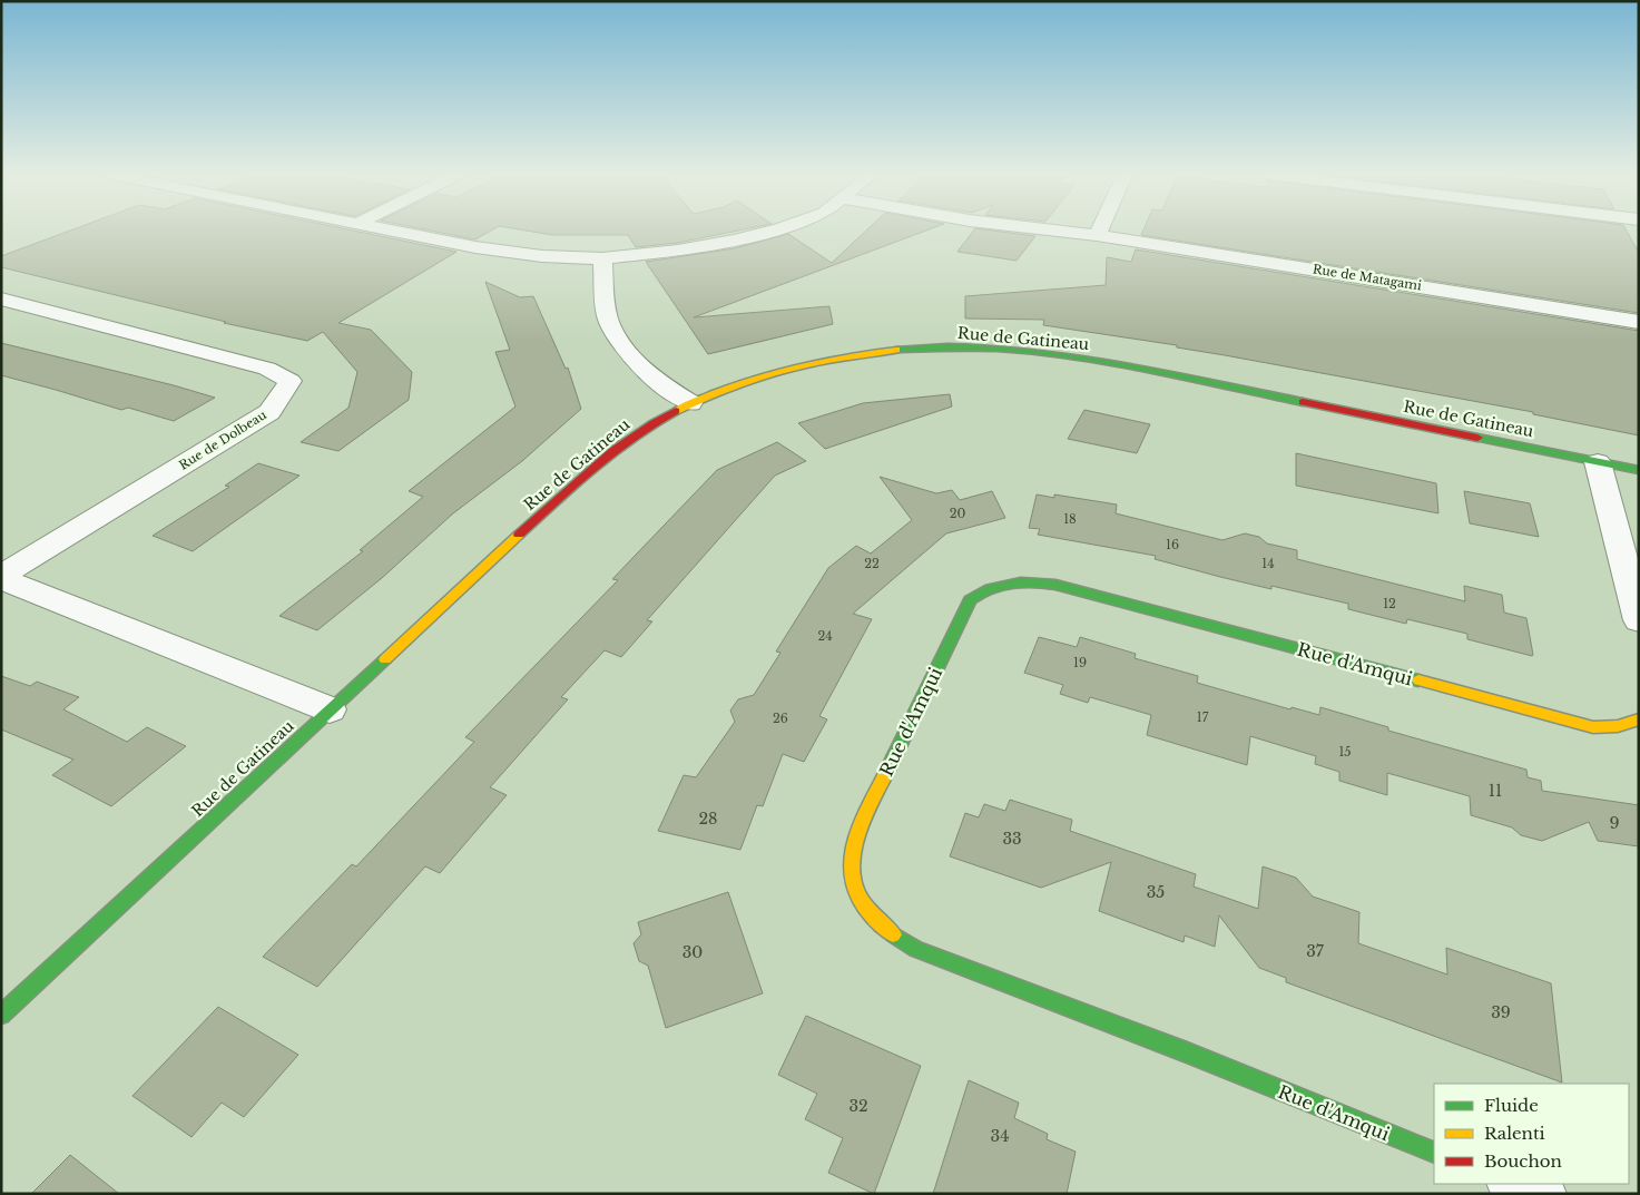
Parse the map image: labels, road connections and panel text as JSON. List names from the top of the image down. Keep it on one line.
{"streets":{"street":["Rue de Matagami","Rue de Gatineau","Rue de Dolbeau","Rue d'Amqui"]},"crossings":[["Rue de Gatineau","Rue de Dolbeau"]],"house_numbers":["20","18","16","22","14","12","24","19","17","26","15","11","28","9","33","35","37","30","39","32","34"],"legend":["Fluide","Ralenti","Bouchon"]}
